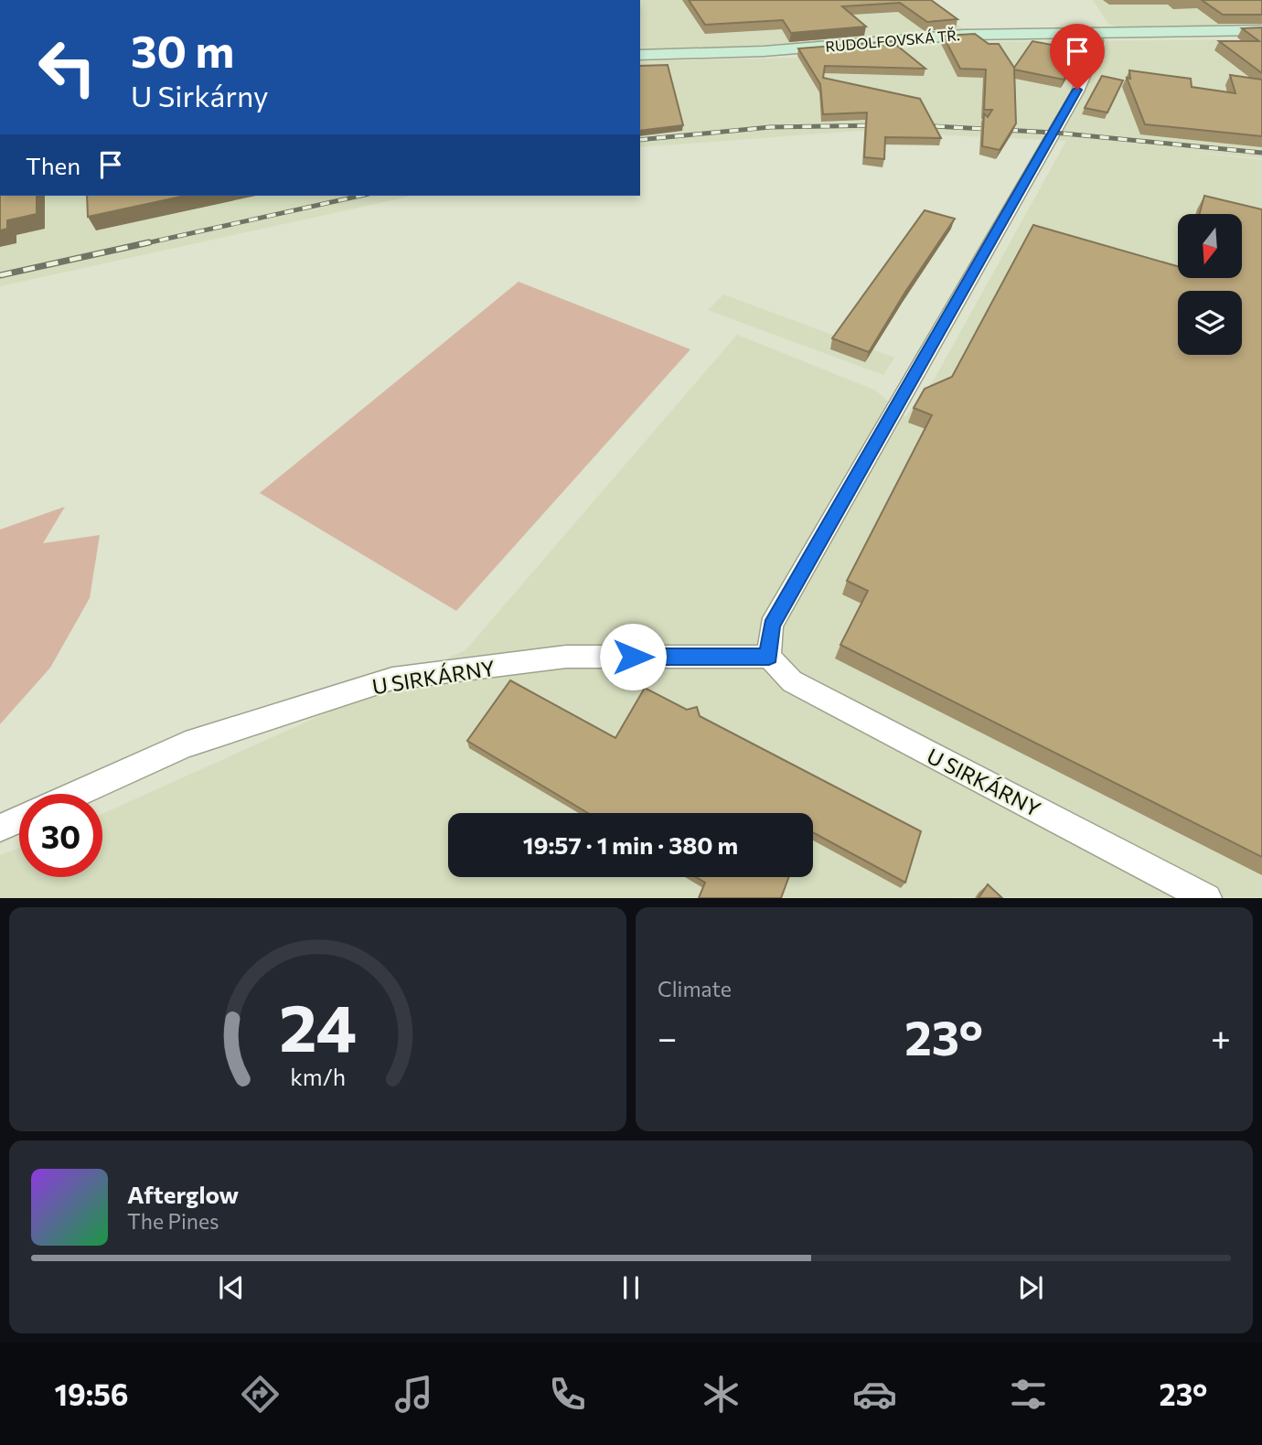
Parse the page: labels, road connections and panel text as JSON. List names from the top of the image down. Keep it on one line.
{"streets":{"main road":["RUDOLFOVSKÁ TŘ."],"street":["U SIRKÁRNY"]},"north":"bottom","page":{"turn":["30 m","U Sirkárny"],"then":"Then","limit":"30","trip":"19:57 · 1 min · 380 m","tile":"Climate","heat":["−","23°","+"],"song":["Afterglow","The Pines"],"tabs":["19:56","23°"],"gauge":["24","km/h"]}}
